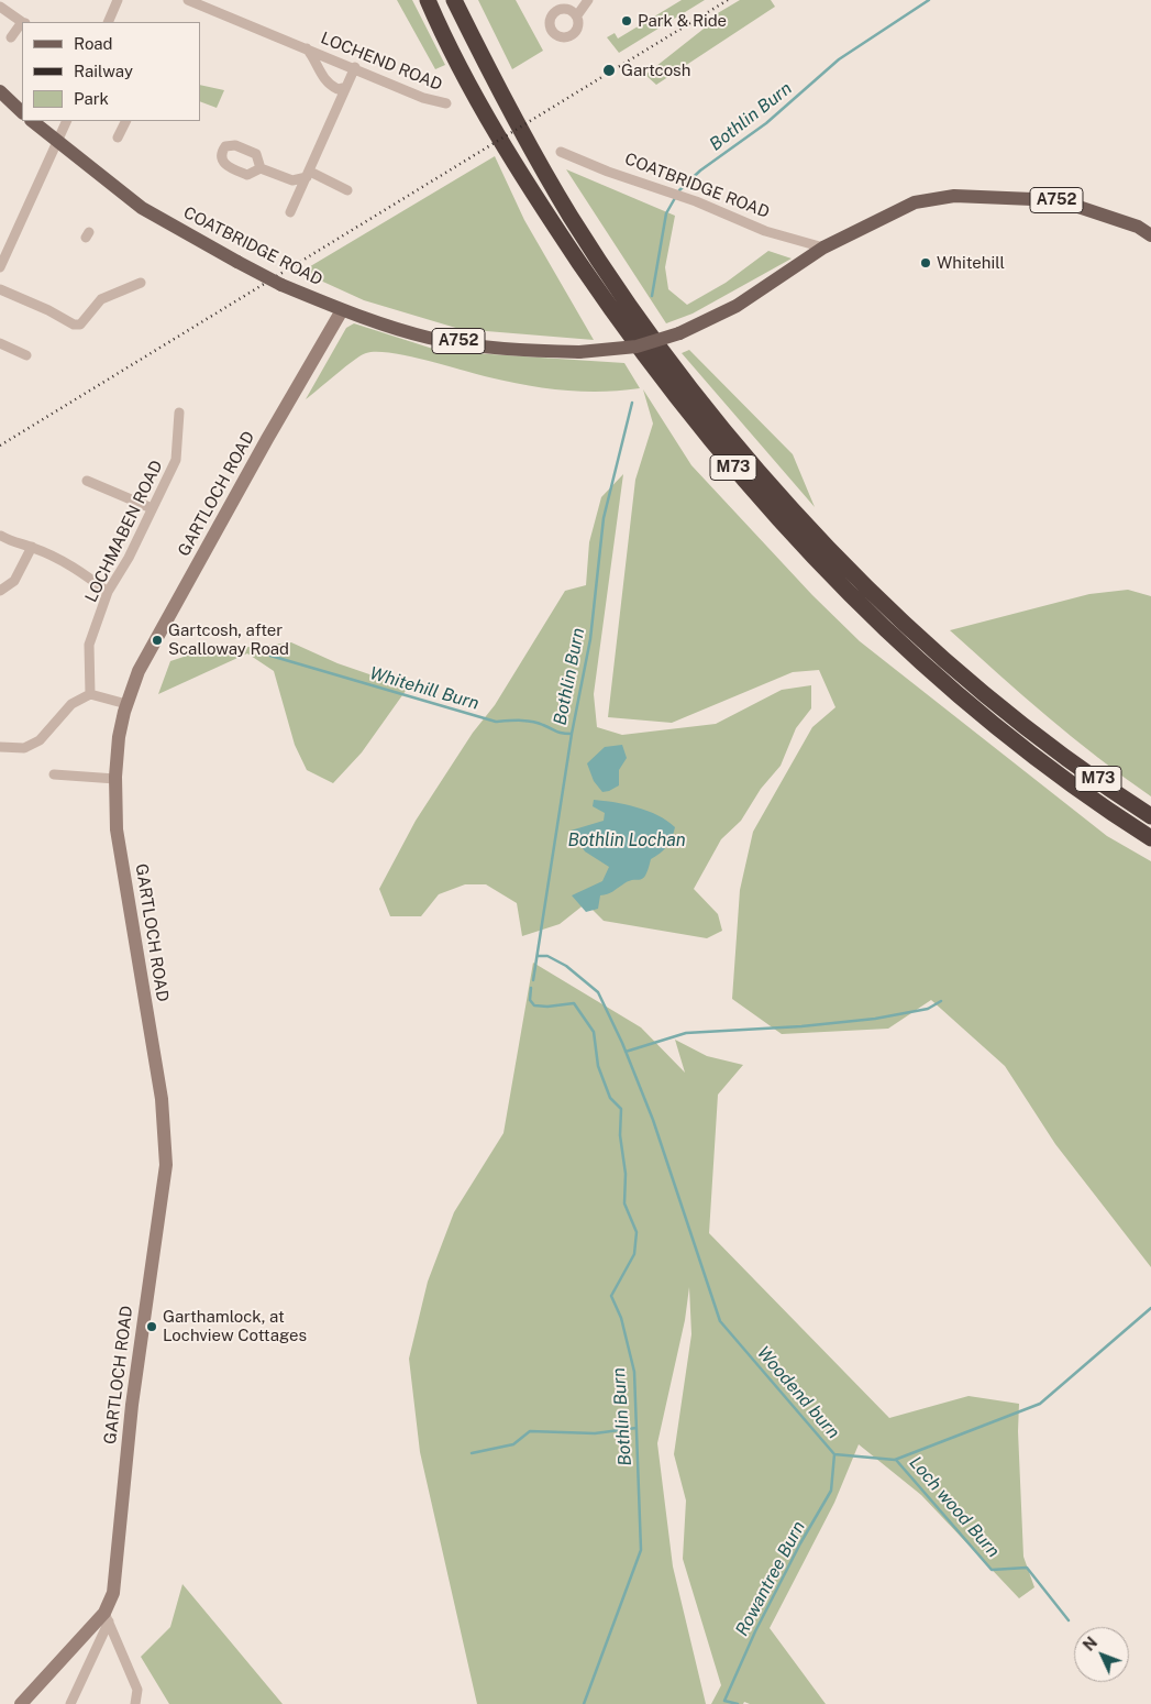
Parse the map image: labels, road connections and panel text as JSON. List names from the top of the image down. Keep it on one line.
{"streets":{"highway":["M73"],"main road":["COATBRIDGE ROAD","A752","GARTLOCH ROAD"],"street":["LOCHEND ROAD","LOCHMABEN ROAD"]},"crossings":[["COATBRIDGE ROAD","A752"],["COATBRIDGE ROAD","GARTLOCH ROAD"]],"water":["Bothlin Burn","Whitehill Burn","Bothlin Lochan","Woodend burn","Loch wood Burn","Rowantree Burn"],"places":["Park & Ride","Gartcosh","Whitehill","Gartcosh, after Scalloway Road","Garthamlock, at Lochview Cottages"],"legend":["Road","Railway","Park"],"north":"top left"}
